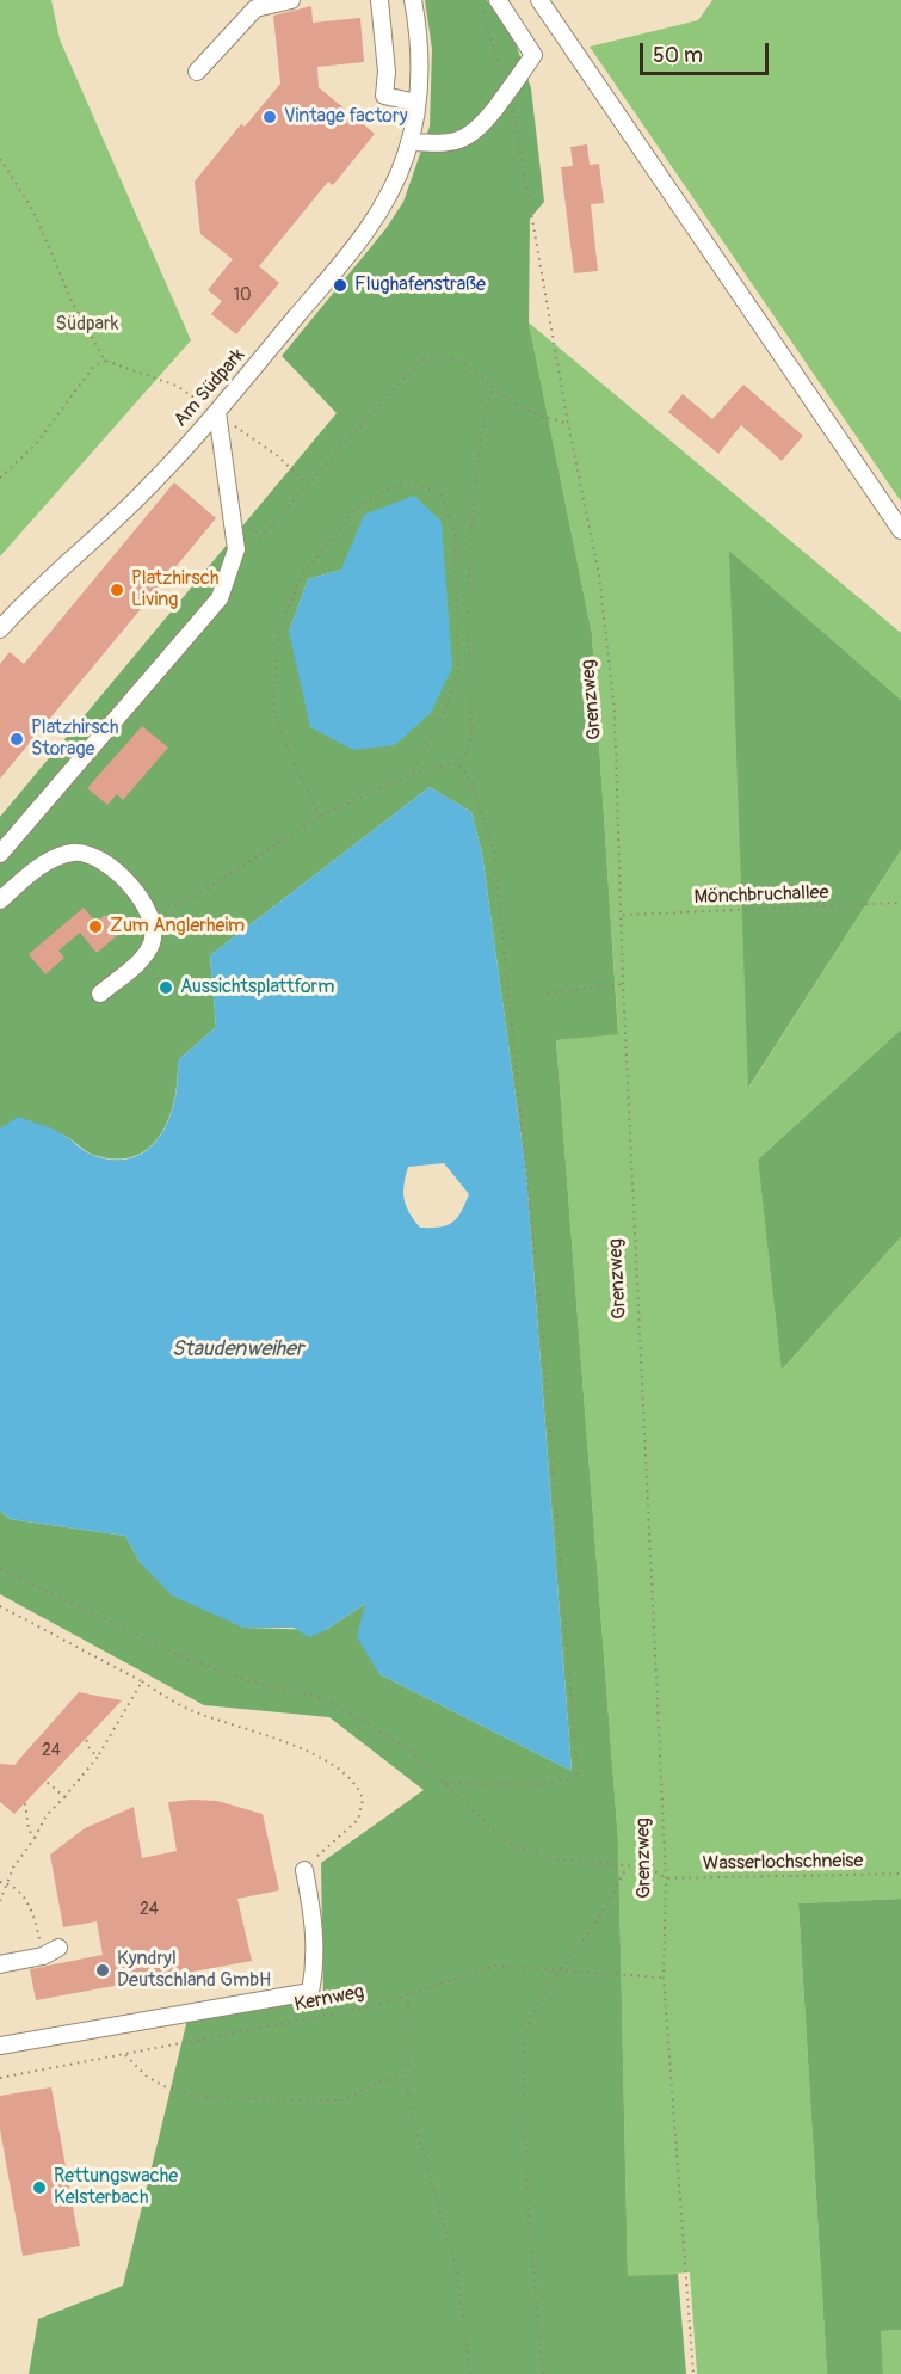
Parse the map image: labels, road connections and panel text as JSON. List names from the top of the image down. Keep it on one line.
{"streets":{"street":["Am Südpark"],"path":["Grenzweg","Mönchbruchallee","Wasserlochschneise","Kernweg"]},"crossings":[["Grenzweg","Mönchbruchallee"],["Grenzweg","Wasserlochschneise"],["Grenzweg","Kernweg"]],"water":["Staudenweiher"],"parks":["Südpark"],"places":["Vintage factory","Flughafenstraße","Platzhirsch Living","Platzhirsch Storage","Zum Anglerheim","Aussichtsplattform","Kyndryl Deutschland GmbH","Rettungswache Kelsterbach"],"house_numbers":["10","24","24"],"scale_bar":"50 m"}
